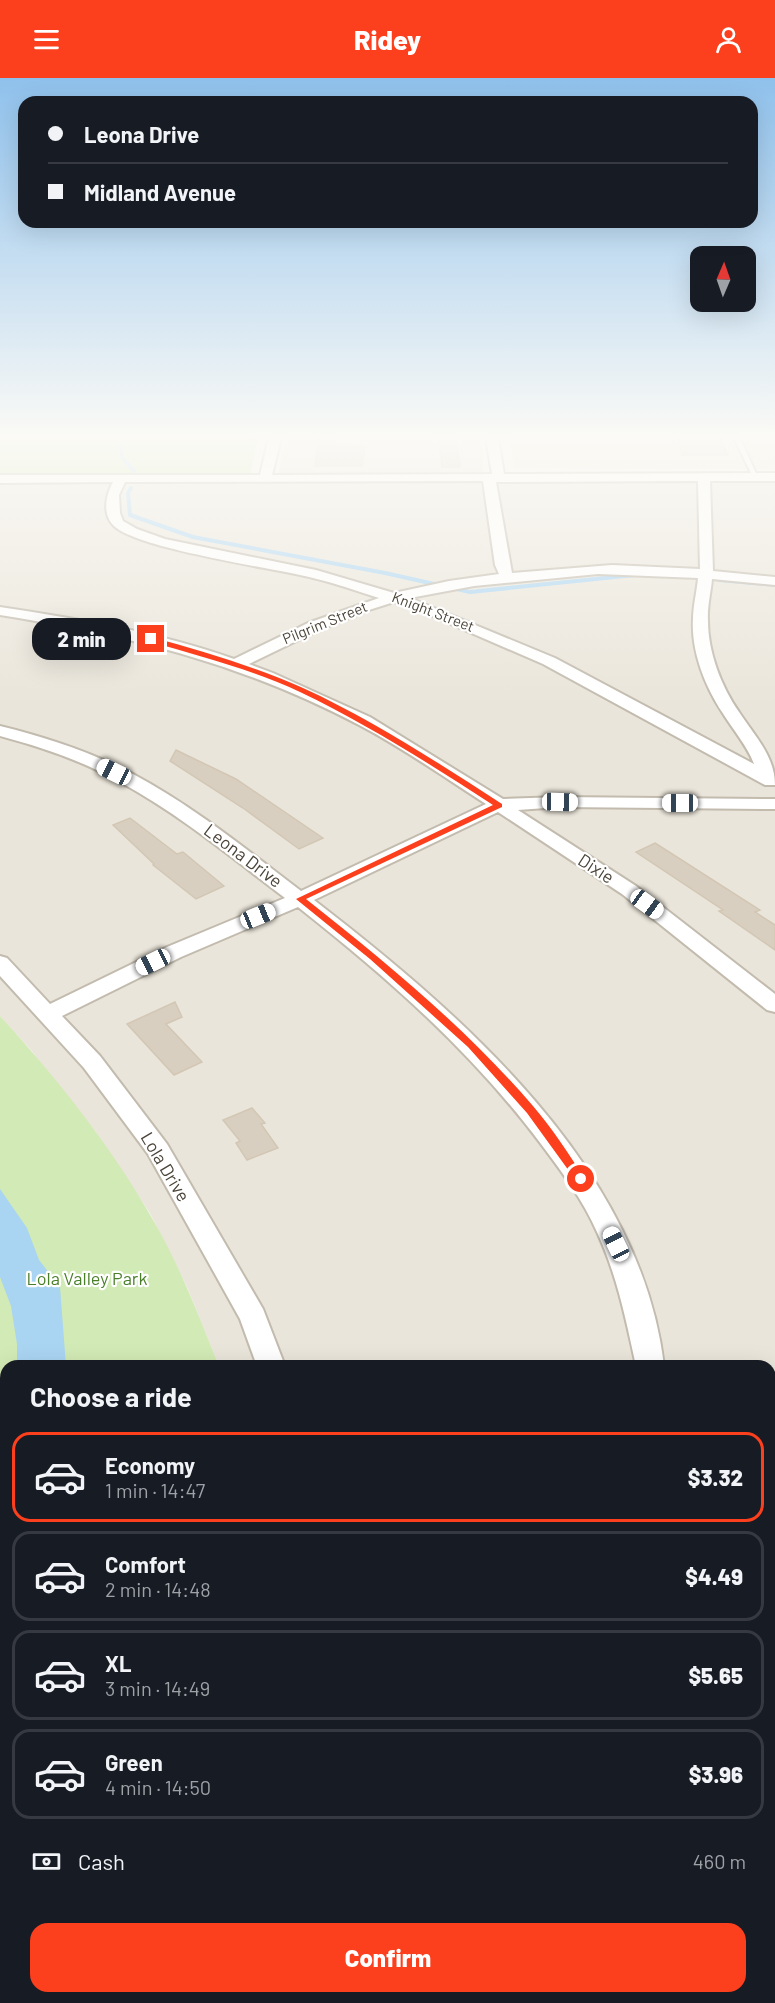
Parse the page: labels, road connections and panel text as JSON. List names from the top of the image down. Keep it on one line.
{"streets":{"street":["Knight Street","Pilgrim Street","Leona Drive","Dixie","Lola Drive"]},"crossings":[["Knight Street","Pilgrim Street"],["Pilgrim Street","Dixie"]],"parks":["Lola Valley Park"],"north":"top","page":{"header":"Ridey","banner":["Leona Drive","Midland Avenue"],"bubble":"2 min","heading":"Choose a ride","list":[{"name":"Economy","note":"1 min · 14:47","value":"$3.32"},{"name":"Comfort","note":"2 min · 14:48","value":"$4.49"},{"name":"XL","note":"3 min · 14:49","value":"$5.65"},{"name":"Green","note":"4 min · 14:50","value":"$3.96"}],"pay":["Cash","460 m"],"buttons":"Confirm"}}
